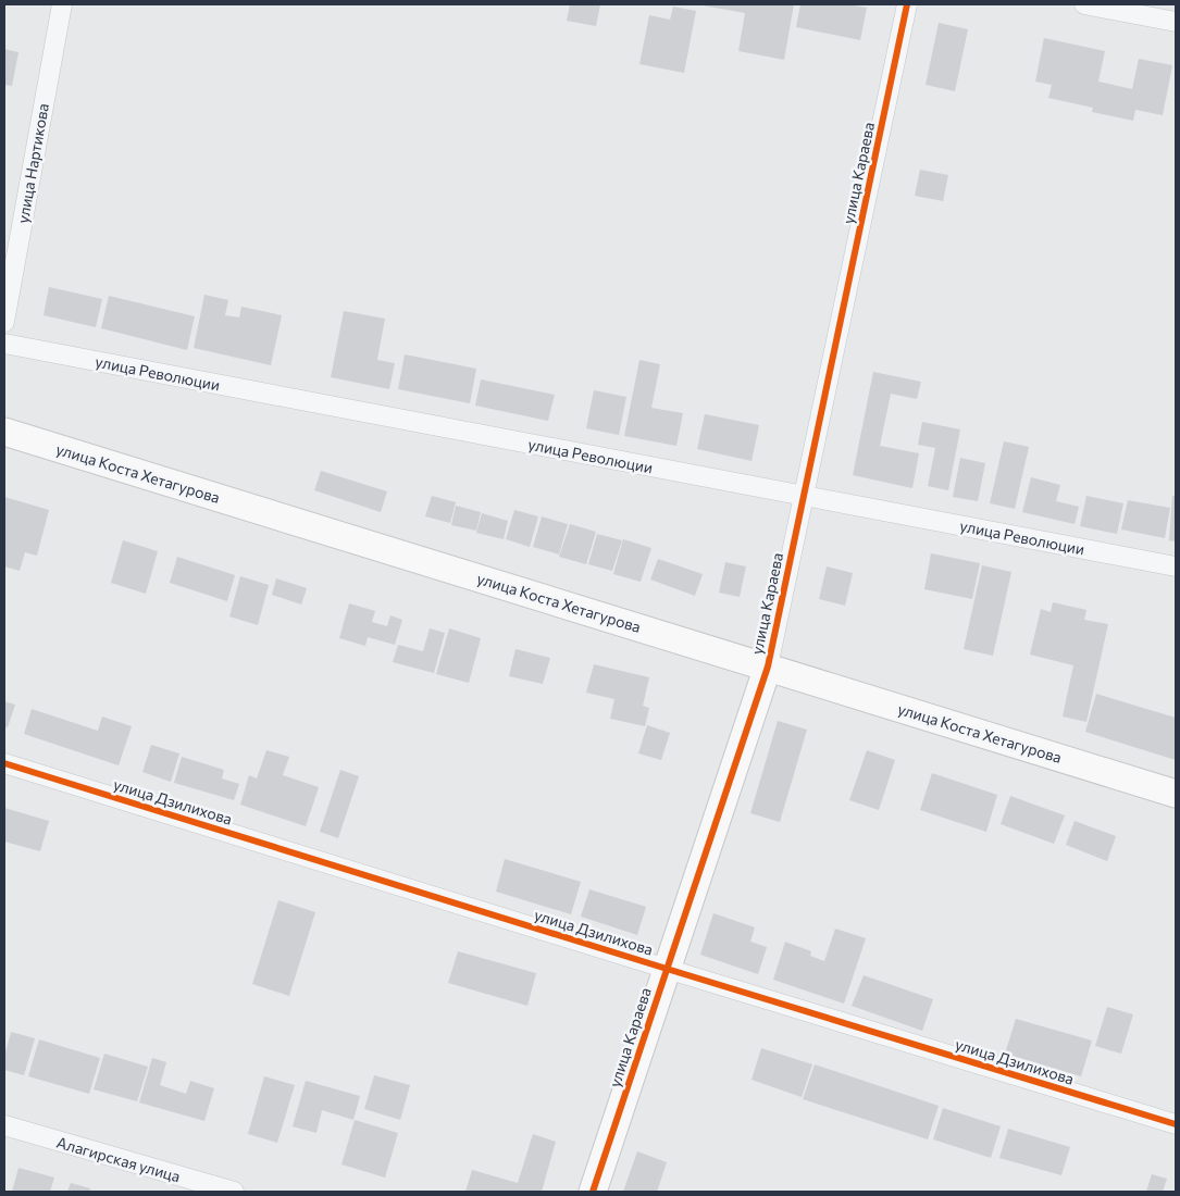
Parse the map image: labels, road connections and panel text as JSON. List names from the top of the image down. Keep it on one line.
{"streets":{"main road":["улица Караева","улица Коста Хетагурова"],"street":["улица Нартикова","улица Революции","улица Дзилихова","Алагирская улица"]},"crossings":[["улица Караева","улица Революции"],["улица Караева","улица Коста Хетагурова"],["улица Караева","улица Дзилихова"]]}
